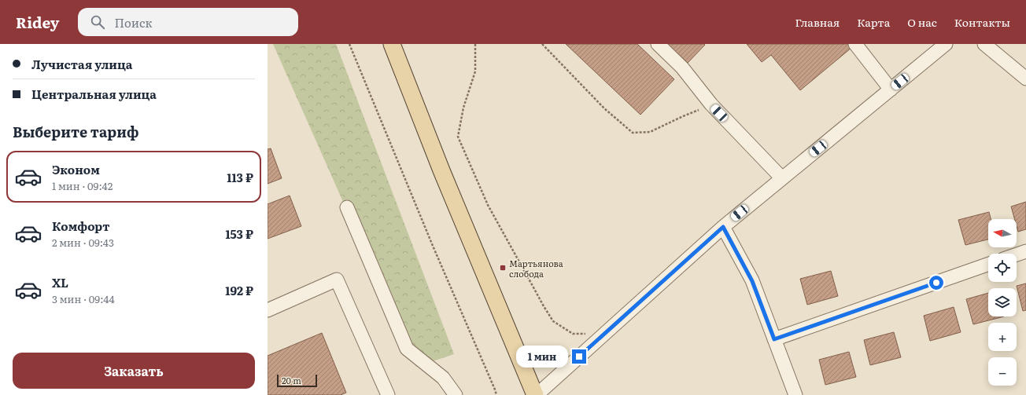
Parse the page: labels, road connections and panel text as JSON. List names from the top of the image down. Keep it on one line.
{"places":{"transit":["Мартьянова слобода"]},"scale_bar":"20 m","north":"left","page":{"header":"Ridey","search":"Поиск","nav":["Главная","Карта","О нас","Контакты"],"banner":["Лучистая улица","Центральная улица"],"heading":"Выберите тариф","list":[{"name":"Эконом","note":"1 мин · 09:42","value":"113 ₽"},{"name":"Комфорт","note":"2 мин · 09:43","value":"153 ₽"},{"name":"XL","note":"3 мин · 09:44","value":"192 ₽"}],"map_buttons":["+","−"],"bubble":"1 мин","buttons":"Заказать","scale":"20 m"}}
